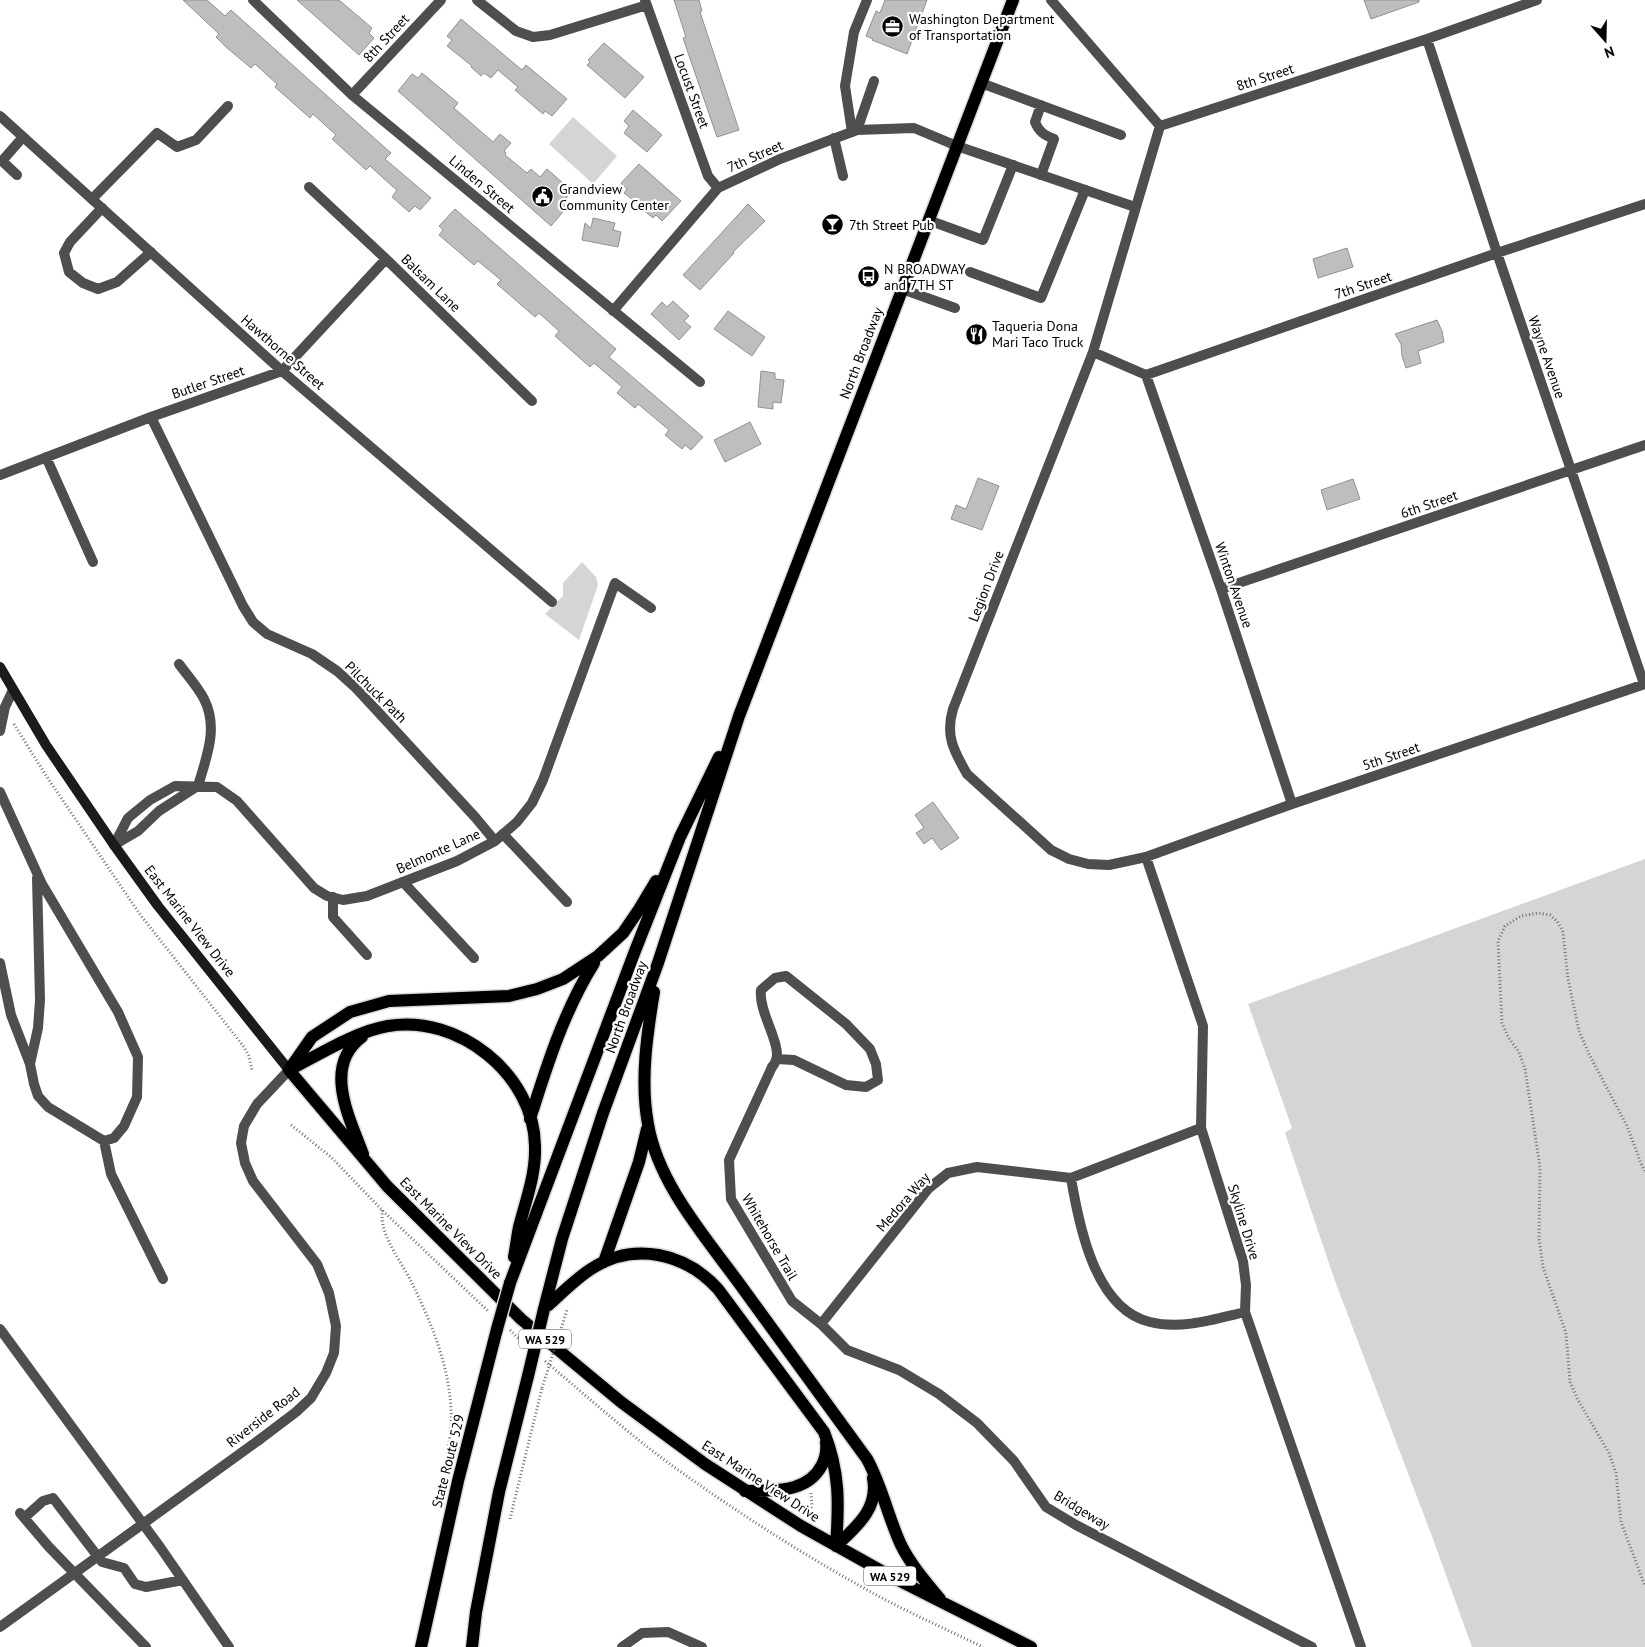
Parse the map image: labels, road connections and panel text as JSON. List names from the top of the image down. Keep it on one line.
{"streets":{"main road":["North Broadway","East Marine View Drive","WA 529","State Route 529"],"street":["8th Street","Locust Street","7th Street","Linden Street","Balsam Lane","Hawthorne Street","Wayne Avenue","Butler Street","6th Street","Winton Avenue","Legion Drive","Pilchuck Path","5th Street","Belmonte Lane","Medora Way","Skyline Drive","Whitehorse Trail","Riverside Road","Bridgeway"]},"crossings":[["8th Street","Linden Street"],["8th Street","Wayne Avenue"],["8th Street","Legion Drive"],["Locust Street","7th Street"],["7th Street","Linden Street"],["7th Street","North Broadway"],["7th Street","Wayne Avenue"],["7th Street","Winton Avenue"],["Balsam Lane","Butler Street"],["Hawthorne Street","Butler Street"],["North Broadway","WA 529"],["North Broadway","State Route 529"],["Wayne Avenue","6th Street"],["Wayne Avenue","5th Street"],["Butler Street","Pilchuck Path"],["6th Street","Winton Avenue"],["Winton Avenue","5th Street"],["Legion Drive","5th Street"],["Legion Drive","Skyline Drive"],["Pilchuck Path","Belmonte Lane"],["5th Street","Skyline Drive"],["Belmonte Lane","East Marine View Drive"],["East Marine View Drive","WA 529"],["East Marine View Drive","Riverside Road"],["Medora Way","Skyline Drive"],["Medora Way","Whitehorse Trail"],["Medora Way","Bridgeway"],["Whitehorse Trail","Bridgeway"],["WA 529","State Route 529"]],"places":{"office":["Washington Department of Transportation"],"public building":["Grandview Community Center"],"bar":["7th Street Pub"],"bus stop":["N BROADWAY and 7TH ST"],"restaurant":["Taqueria Dona Mari Taco Truck"]},"north":"bottom"}
